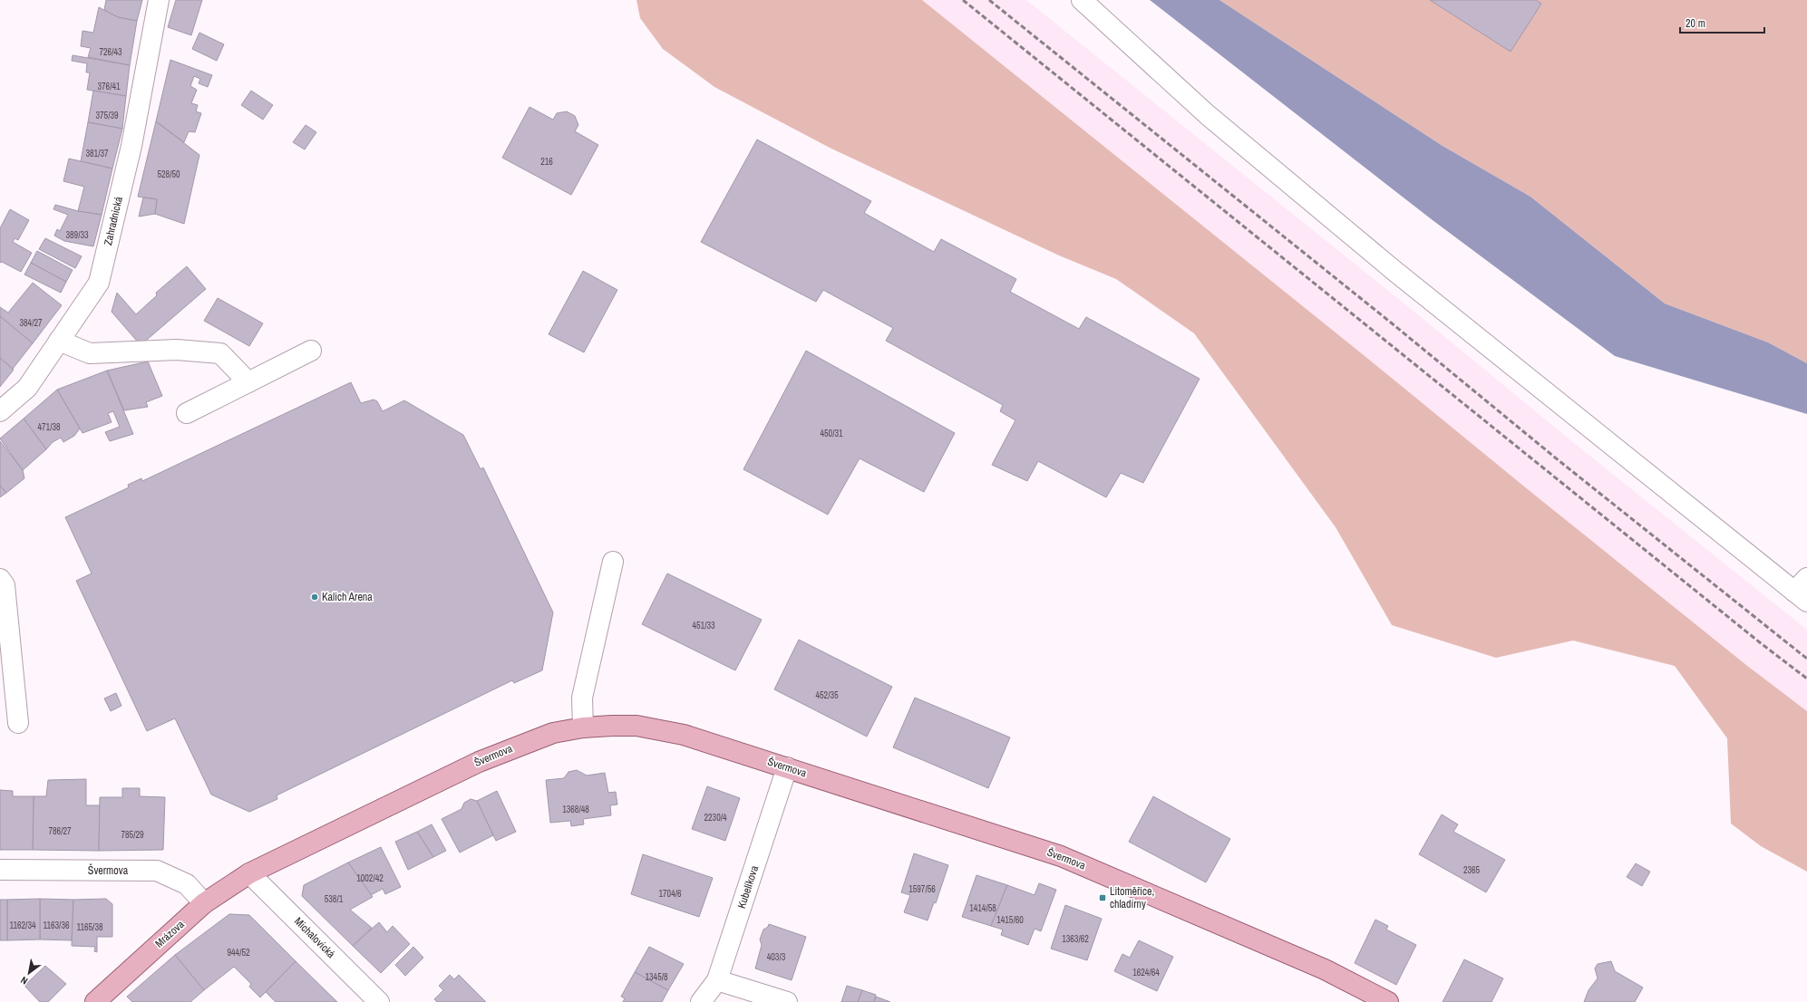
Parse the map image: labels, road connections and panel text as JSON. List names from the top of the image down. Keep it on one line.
{"streets":{"main road":["Švermova","Mrázova"],"street":["Zahradnická","Kubelíkova","Michalovická"]},"crossings":[["Švermova","Kubelíkova"],["Švermova","Mrázova"],["Švermova","Michalovická"],["Mrázova","Michalovická"]],"places":{"other":["Kalich Arena"],"transit":["Litoměřice, chladírny"]},"house_numbers":["726/43","376/41","375/39","381/37","216","528/50","389/33","384/27","471/38","450/31","451/33","452/35","1368/48","2230/4","786/27","785/29","2365","1002/42","1597/56","1704/6","538/1","1414/58","1415/60","1162/34","1163/36","1165/38","1363/62","944/52","403/3","1624/64","1345/8"],"scale_bar":"20 m","north":"bottom left"}
